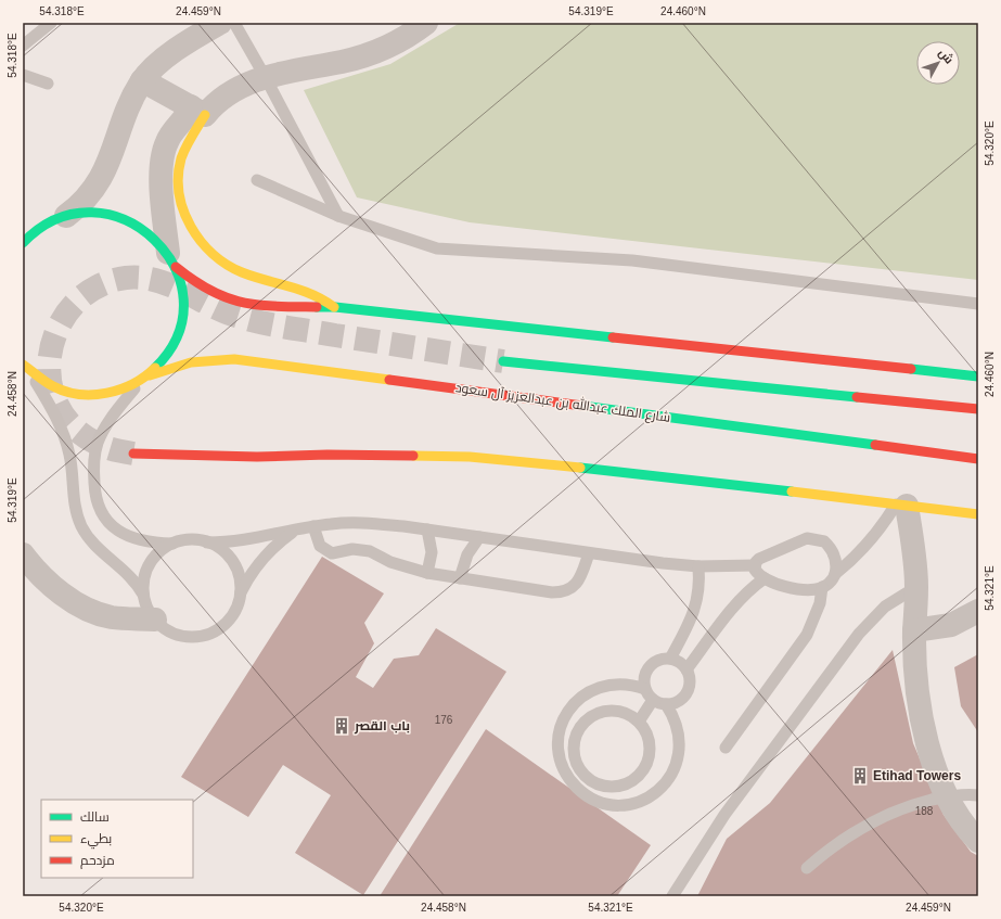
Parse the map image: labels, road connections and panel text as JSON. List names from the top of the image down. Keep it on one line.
{"streets":{"street":["شارع الملك عبدالله بن عبدالعزيز آل سعود"]},"places":{"building":["باب القصر","Etihad Towers"]},"house_numbers":["176","188"],"legend":["سالك","بطيء","مزدحم"],"north":"top right","coordinates":["54.318°E","24.459°N","54.319°E","24.460°N","54.320°E","24.458°N","54.321°E"]}
